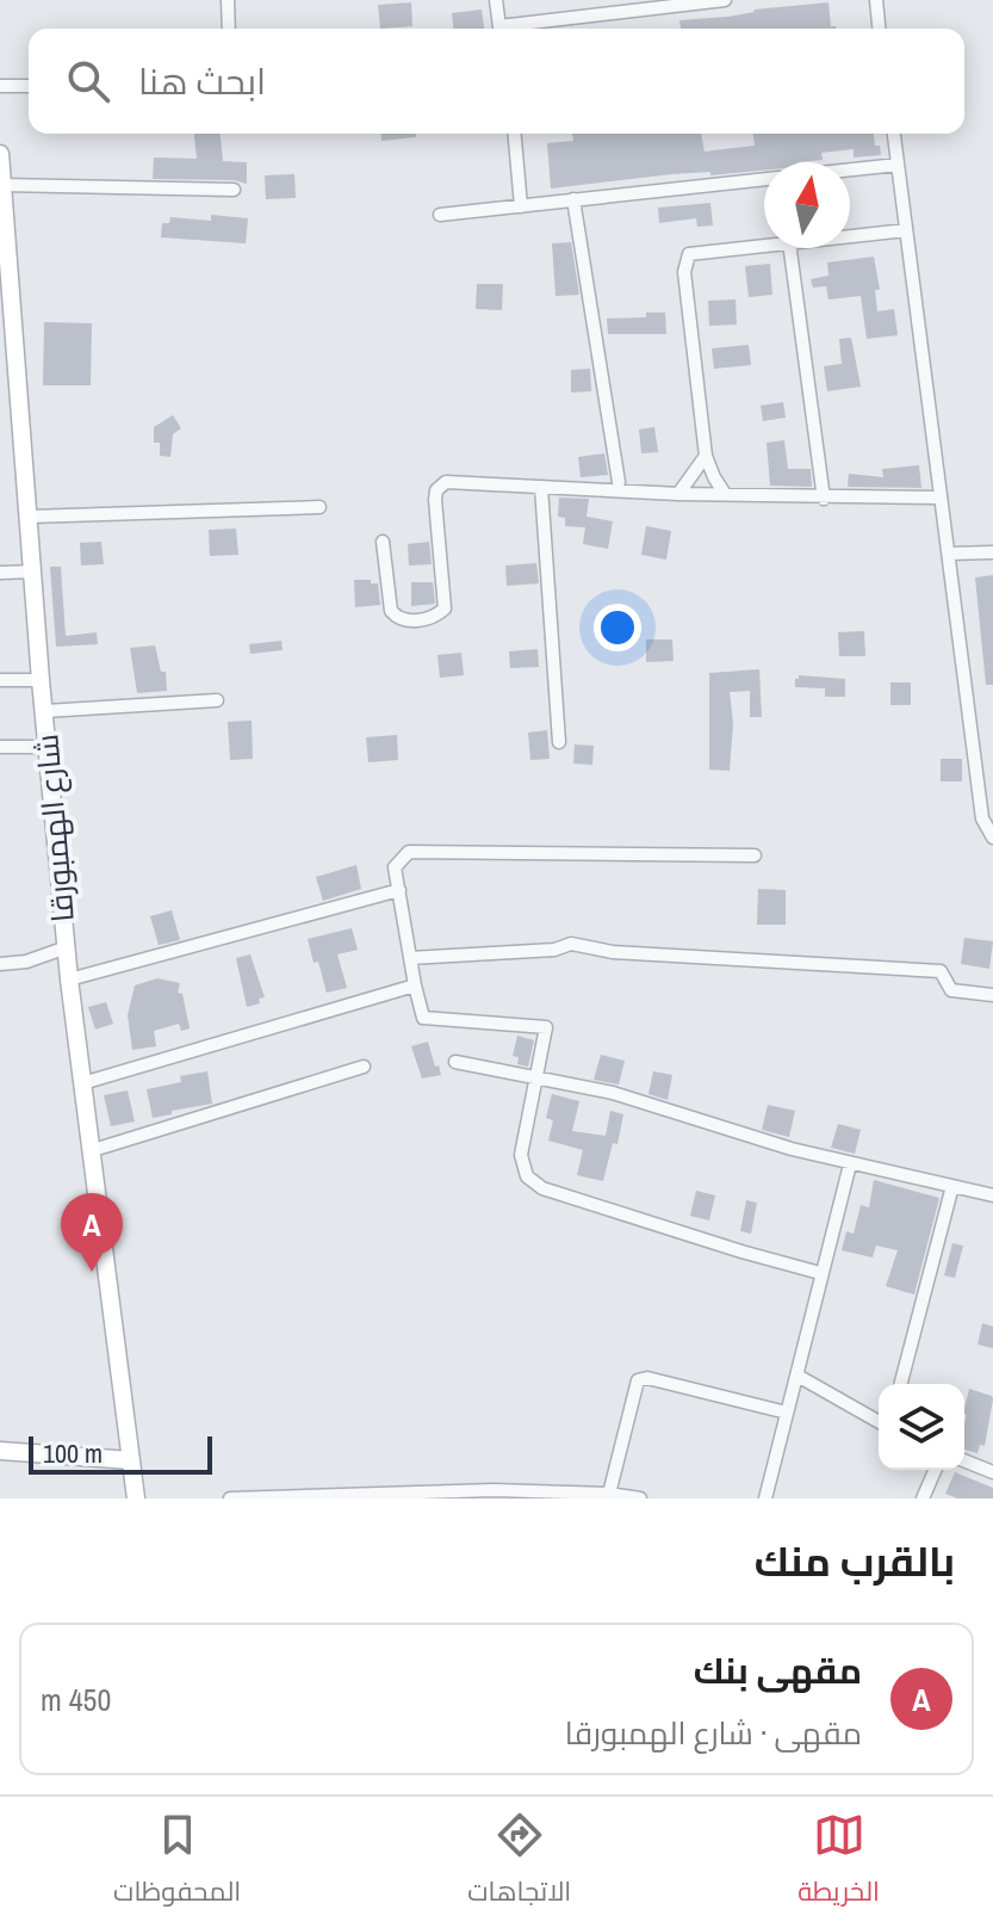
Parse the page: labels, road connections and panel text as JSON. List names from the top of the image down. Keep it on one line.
{"streets":{"street":["شارع الهمبورقا"]},"scale_bar":"100 m","north":"top","page":{"search":"ابحث هنا","pins":"A","scale":"100 m","heading":"بالقرب منك","list":[{"mark":"A","name":"مقهى بنك","note":"مقهى · شارع الهمبورقا","value":"450 m"}],"nav":["الخريطة","الاتجاهات","المحفوظات"]}}
